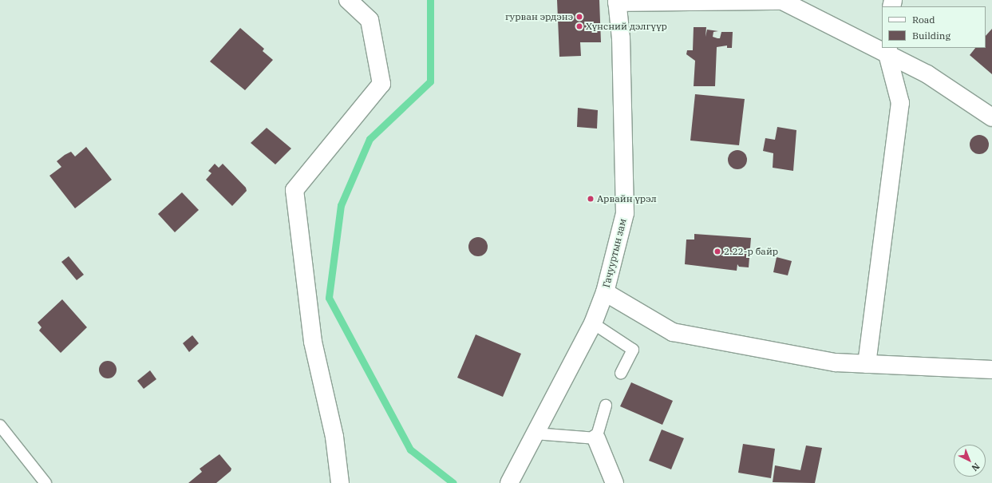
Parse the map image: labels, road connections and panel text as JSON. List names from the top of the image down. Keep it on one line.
{"streets":{"street":["Гачууртын зам"]},"places":["гурван эрдэнэ","Хүнсний дэлгүүр","Арвайн үрэл","2.22-р байр"],"legend":["Road","Building"],"north":"bottom right"}
